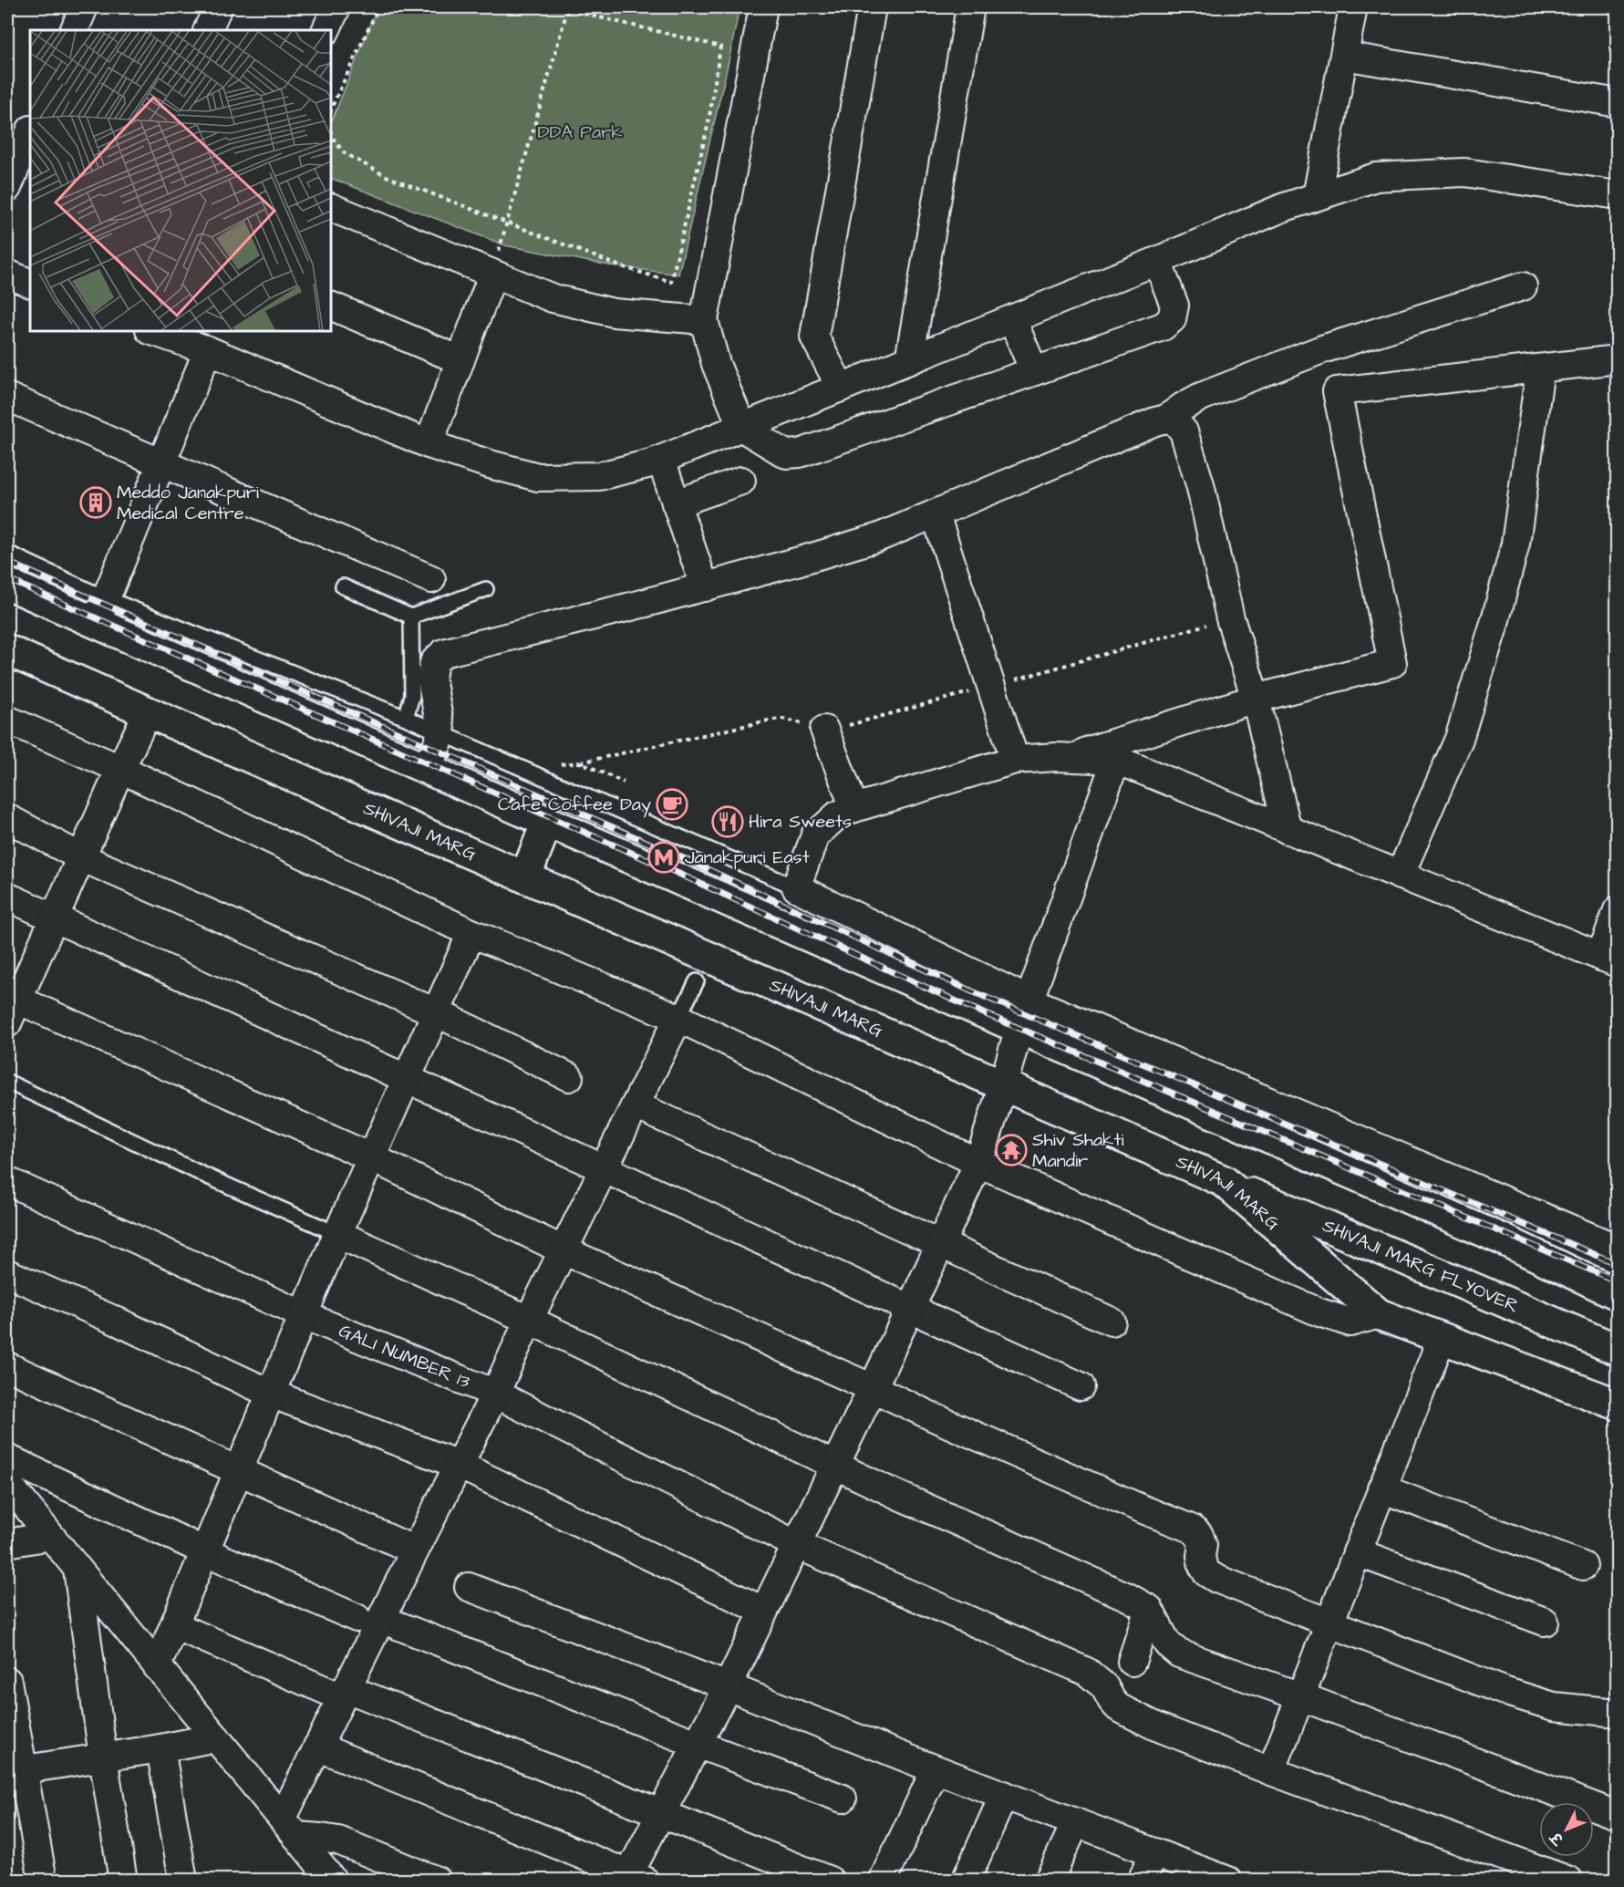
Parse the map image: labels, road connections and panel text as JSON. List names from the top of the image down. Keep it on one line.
{"streets":{"main road":["SHIVAJI MARG","SHIVAJI MARG FLYOVER"],"street":["GALI NUMBER 13"]},"crossings":[["SHIVAJI MARG","SHIVAJI MARG FLYOVER"]],"parks":["DDA Park"],"places":{"building":["Meddo Janakpuri Medical Centre"],"cafe":["Cafe Coffee Day"],"restaurant":["Hira Sweets"],"metro station":["Janakpuri East"],"temple":["Shiv Shakti Mandir"]},"north":"bottom left"}
